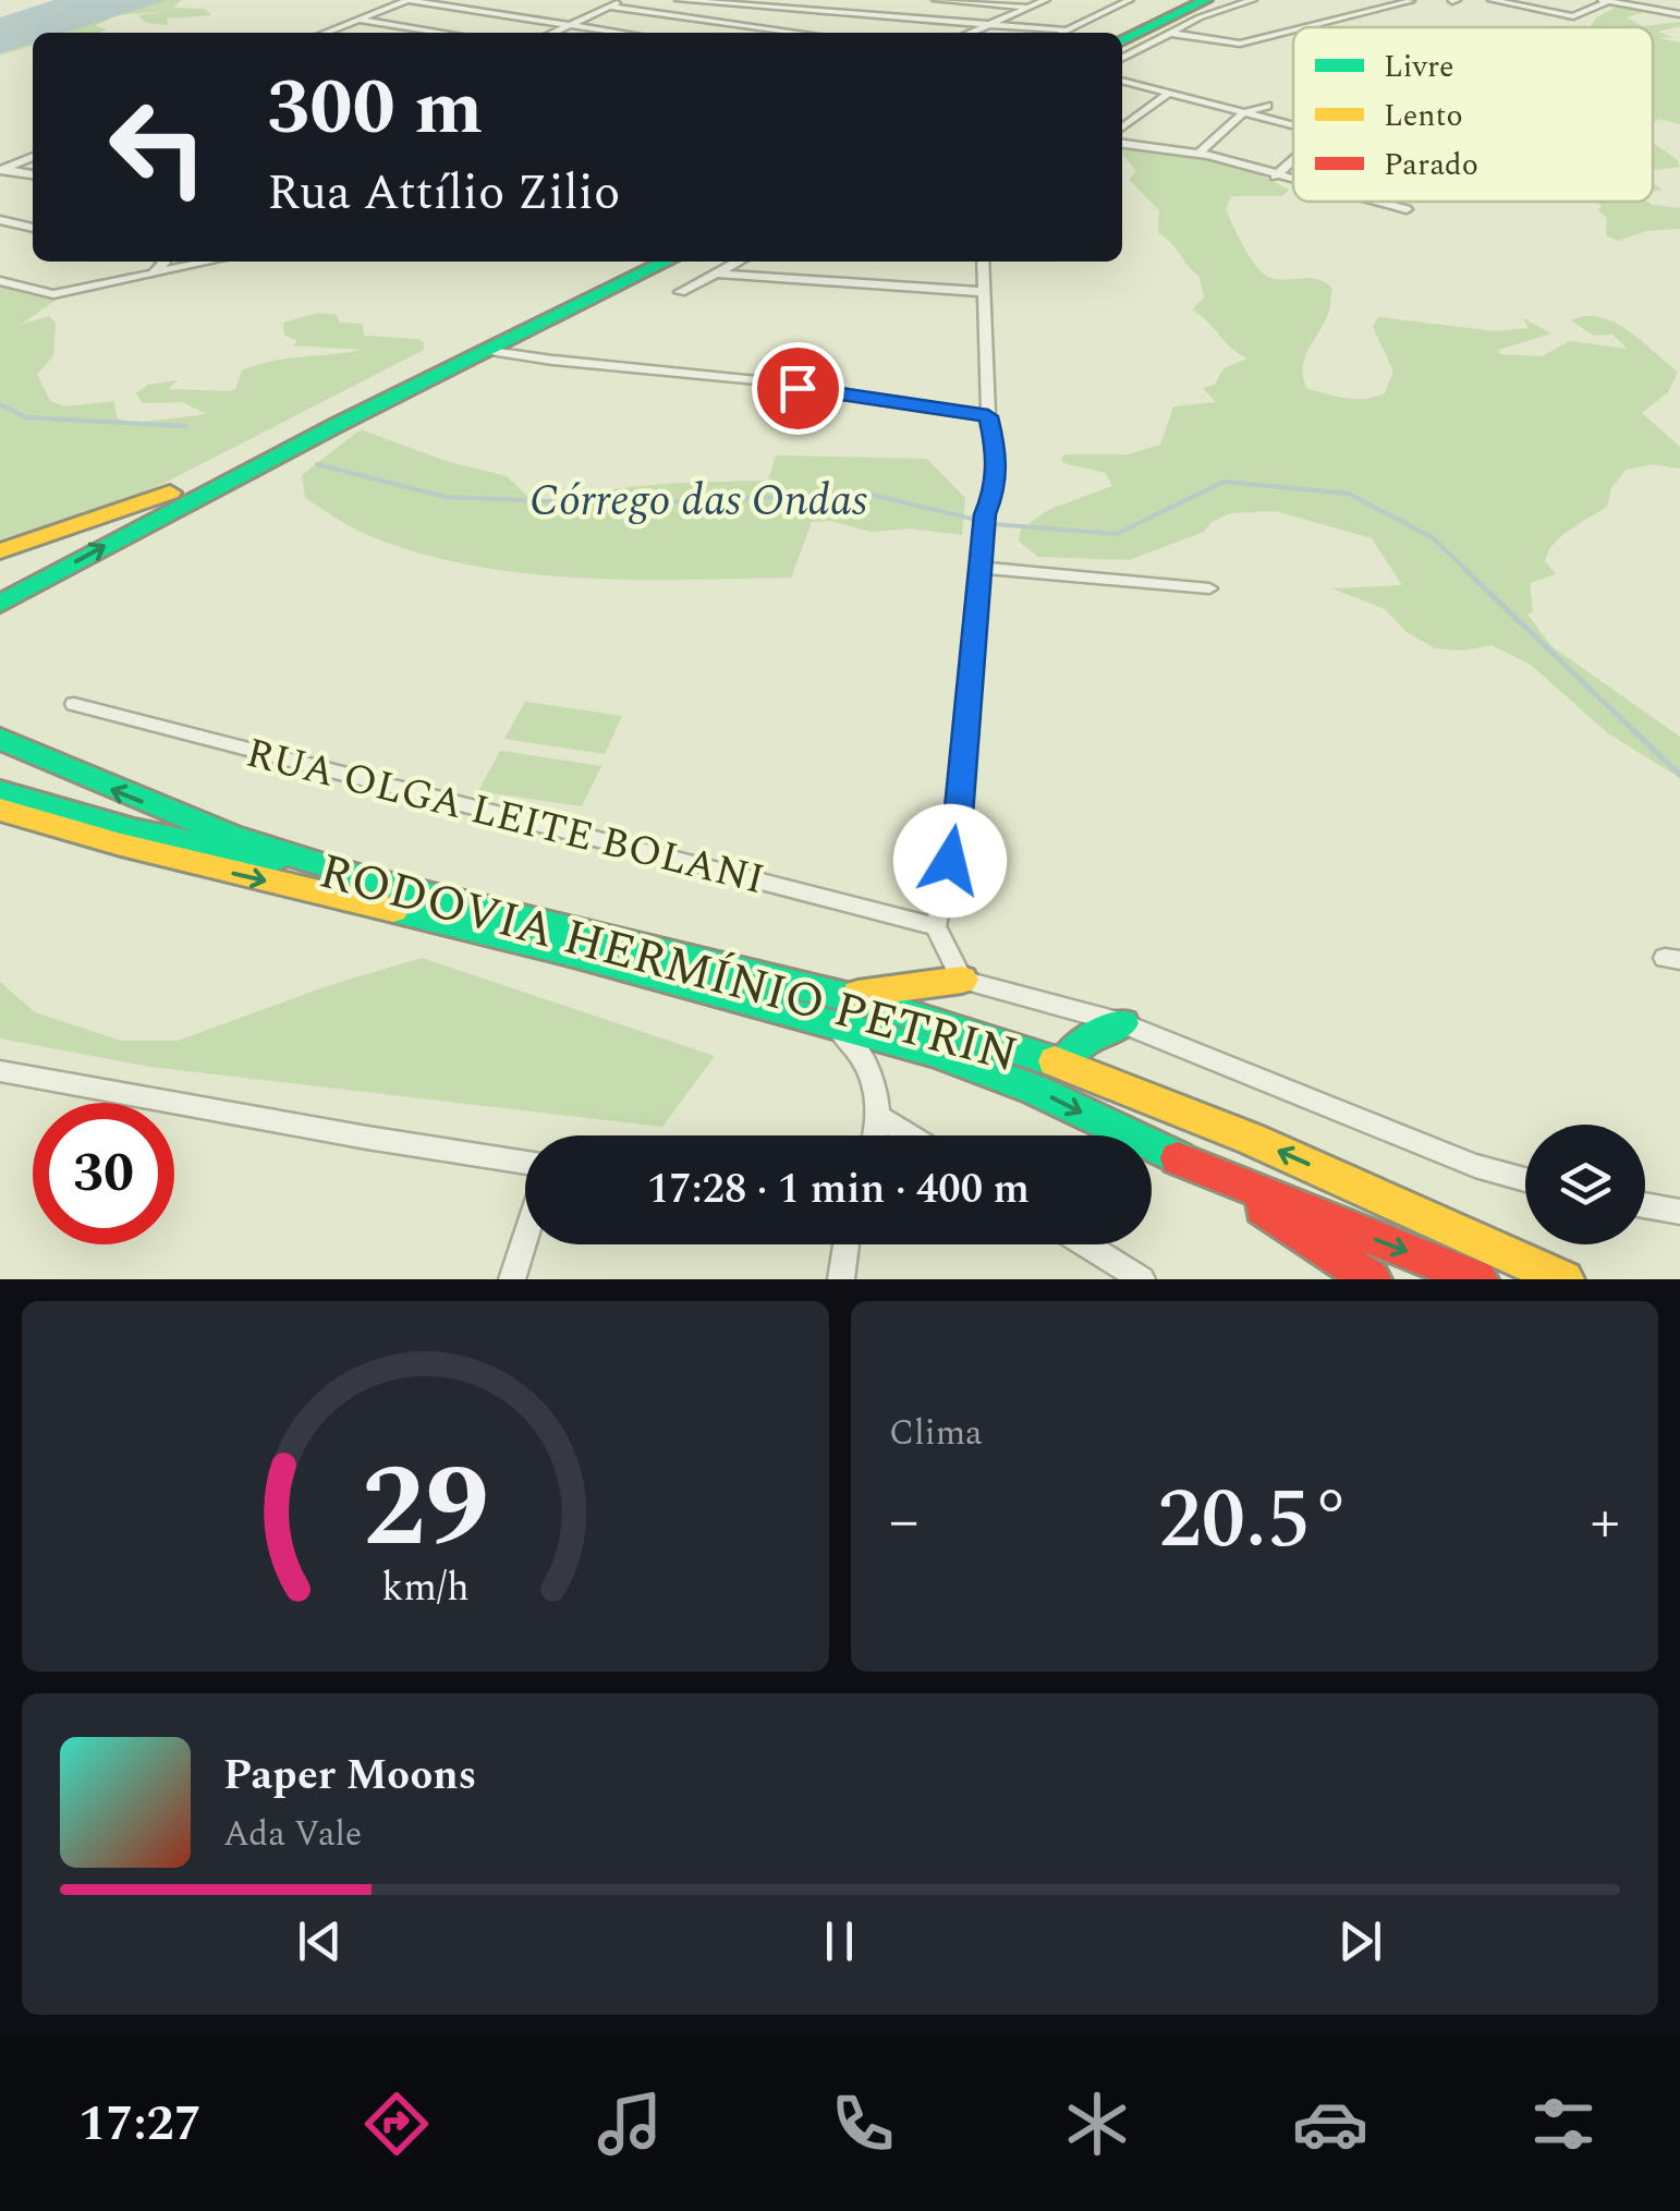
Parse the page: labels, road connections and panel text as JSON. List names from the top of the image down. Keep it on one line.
{"streets":{"main road":["RODOVIA HERMÍNIO PETRIN"],"street":["RUA OLGA LEITE BOLANI"]},"water":["Córrego das Ondas"],"legend":["Livre","Lento","Parado"],"page":{"turn":["300 m","Rua Attílio Zilio"],"limit":"30","trip":"17:28 · 1 min · 400 m","tile":"Clima","heat":["−","20.5°","+"],"song":["Paper Moons","Ada Vale"],"tabs":"17:27","gauge":["29","km/h"]}}
